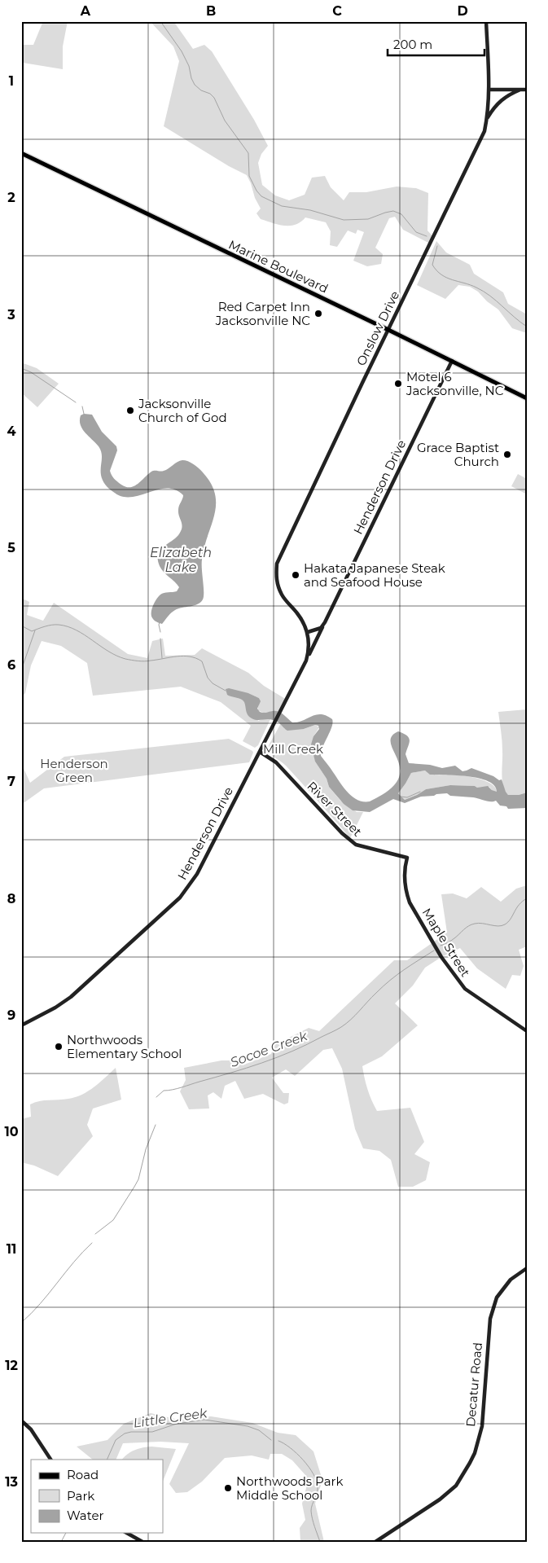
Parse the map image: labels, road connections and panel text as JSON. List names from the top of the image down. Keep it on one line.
{"streets":{"main road":["Marine Boulevard"],"street":["Onslow Drive","Henderson Drive","River Street","Maple Street","Decatur Road"]},"crossings":[["Marine Boulevard","Onslow Drive"],["Marine Boulevard","Henderson Drive"],["Onslow Drive","Henderson Drive"],["Henderson Drive","River Street"],["River Street","Maple Street"]],"water":["Elizabeth Lake","Socoe Creek","Little Creek"],"parks":["Mill Creek","Henderson Green"],"places":["Red Carpet Inn Jacksonville NC","Motel 6 Jacksonville, NC","Jacksonville Church of God","Grace Baptist Church","Hakata Japanese Steak and Seafood House","Northwoods Elementary School","Northwoods Park Middle School"],"legend":["Road","Park","Water"],"scale_bar":"200 m","grid":{"columns":["A","B","C","D"],"rows":["1","2","3","4","5","6","7","8","9","10","11","12","13"]}}
